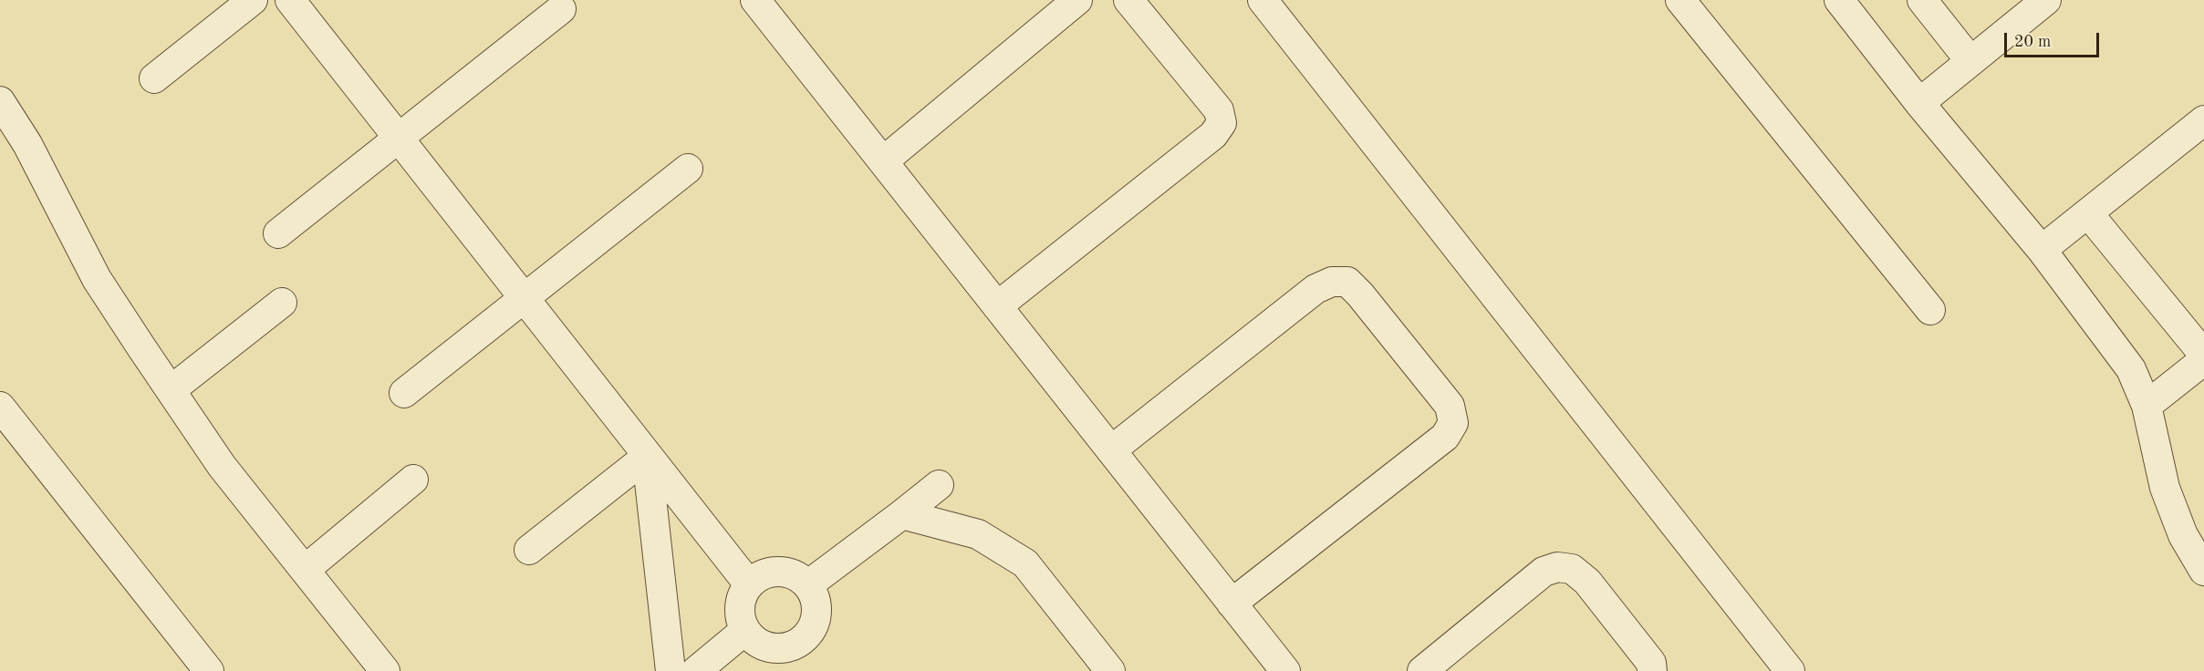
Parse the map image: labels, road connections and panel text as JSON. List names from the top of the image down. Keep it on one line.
{"scale_bar":"20 m"}
